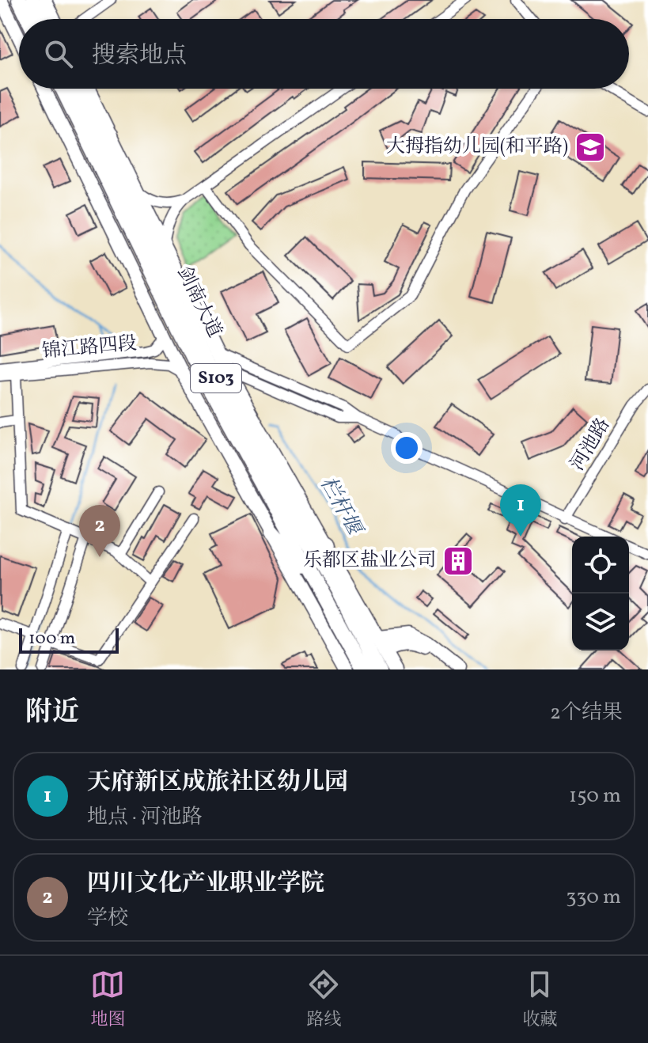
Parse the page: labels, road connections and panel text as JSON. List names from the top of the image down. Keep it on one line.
{"streets":{"highway":["剑南大道","S103"],"street":["锦江路四段","河池路"]},"water":["栏杆堰"],"places":{"school or university":["大拇指幼儿园(和平路)"],"building":["乐都区盐业公司"]},"scale_bar":"100 m","page":{"search":"搜索地点","pins":["1","2"],"scale":"100 m","heading":["附近","2个结果"],"list":[{"mark":"1","name":"天府新区成旅社区幼儿园","note":"地点 · 河池路","value":"150 m"},{"mark":"2","name":"四川文化产业职业学院","note":"学校","value":"330 m"}],"nav":["地图","路线","收藏"]}}
